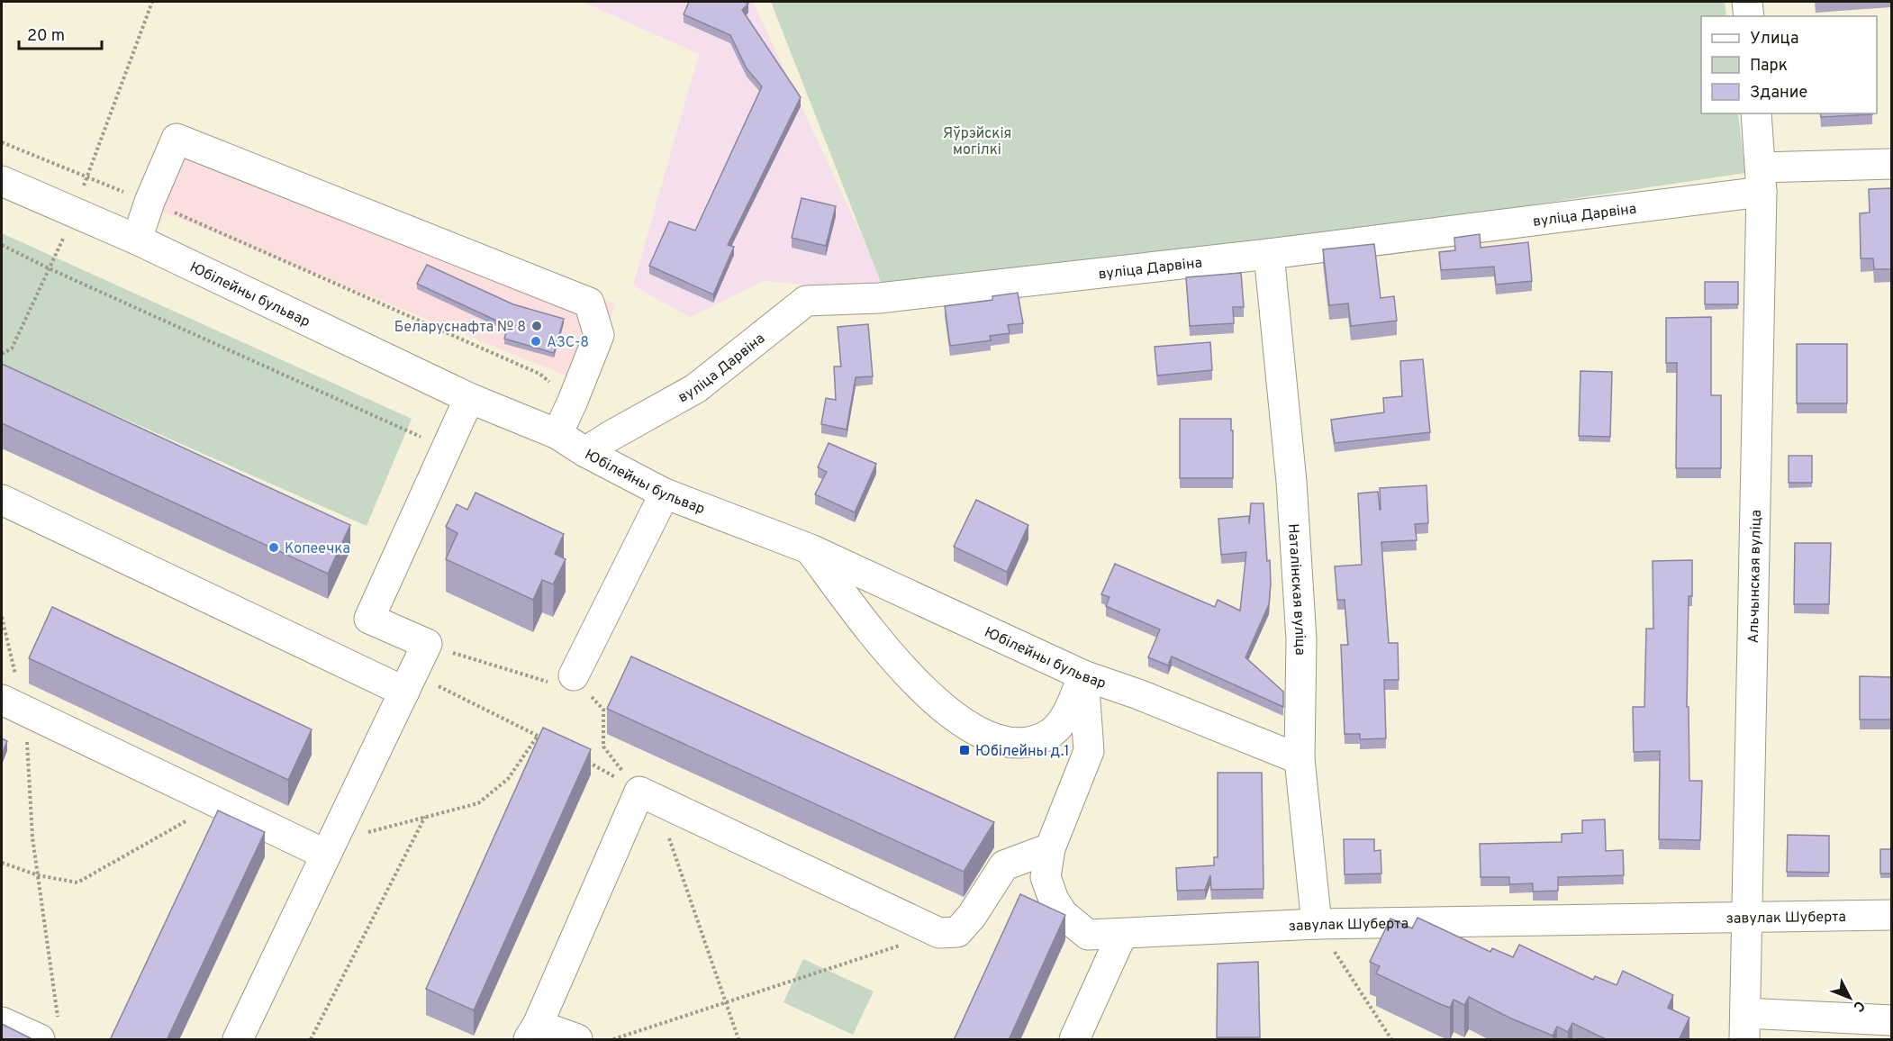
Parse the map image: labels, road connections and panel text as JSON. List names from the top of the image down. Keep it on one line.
{"streets":{"street":["вуліца Дарвіна","Юбілейны бульвар","Альчынская вуліца","Наталінская вуліца","завулак Шуберта"]},"crossings":[["вуліца Дарвіна","Юбілейны бульвар"],["вуліца Дарвіна","Альчынская вуліца"],["вуліца Дарвіна","Наталінская вуліца"],["Юбілейны бульвар","Наталінская вуліца"],["Юбілейны бульвар","завулак Шуберта"],["Альчынская вуліца","завулак Шуберта"],["Наталінская вуліца","завулак Шуберта"]],"parks":["Яўрэйскія могілкі"],"places":{"other":["Беларуснафта № 8","АЗС-8","Копеечка"],"transit":["Юбілейны д.1"]},"legend":["Улица","Парк","Здание"],"scale_bar":"20 m","north":"bottom right"}
